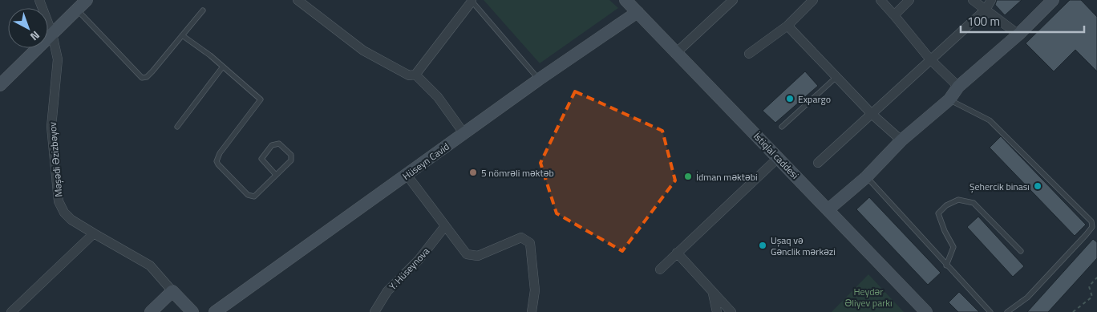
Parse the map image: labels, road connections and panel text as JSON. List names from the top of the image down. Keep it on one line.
{"streets":{"main road":["İstiqlal caddesi","Hüseyn Cavid"],"street":["Məşədi Əzizbəyov","Y. Hüseynova"]},"crossings":[["İstiqlal caddesi","Hüseyn Cavid"]],"parks":["Heydər Əliyev parkı"],"places":["Expargo","5 nömrəli məktəb","İdman məktəbi","Şehercik binası","Uşaq və Gənclik mərkəzi"],"scale_bar":"100 m","north":"bottom right"}
